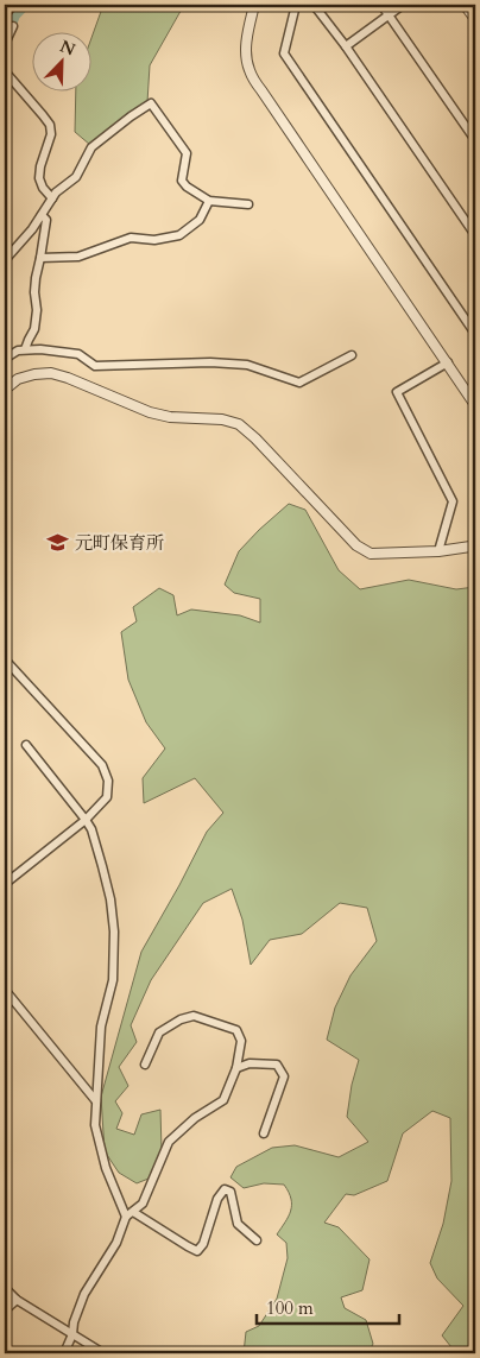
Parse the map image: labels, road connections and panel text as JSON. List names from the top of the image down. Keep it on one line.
{"places":{"school or university":["元町保育所"]},"scale_bar":"100 m","north":"top right"}
